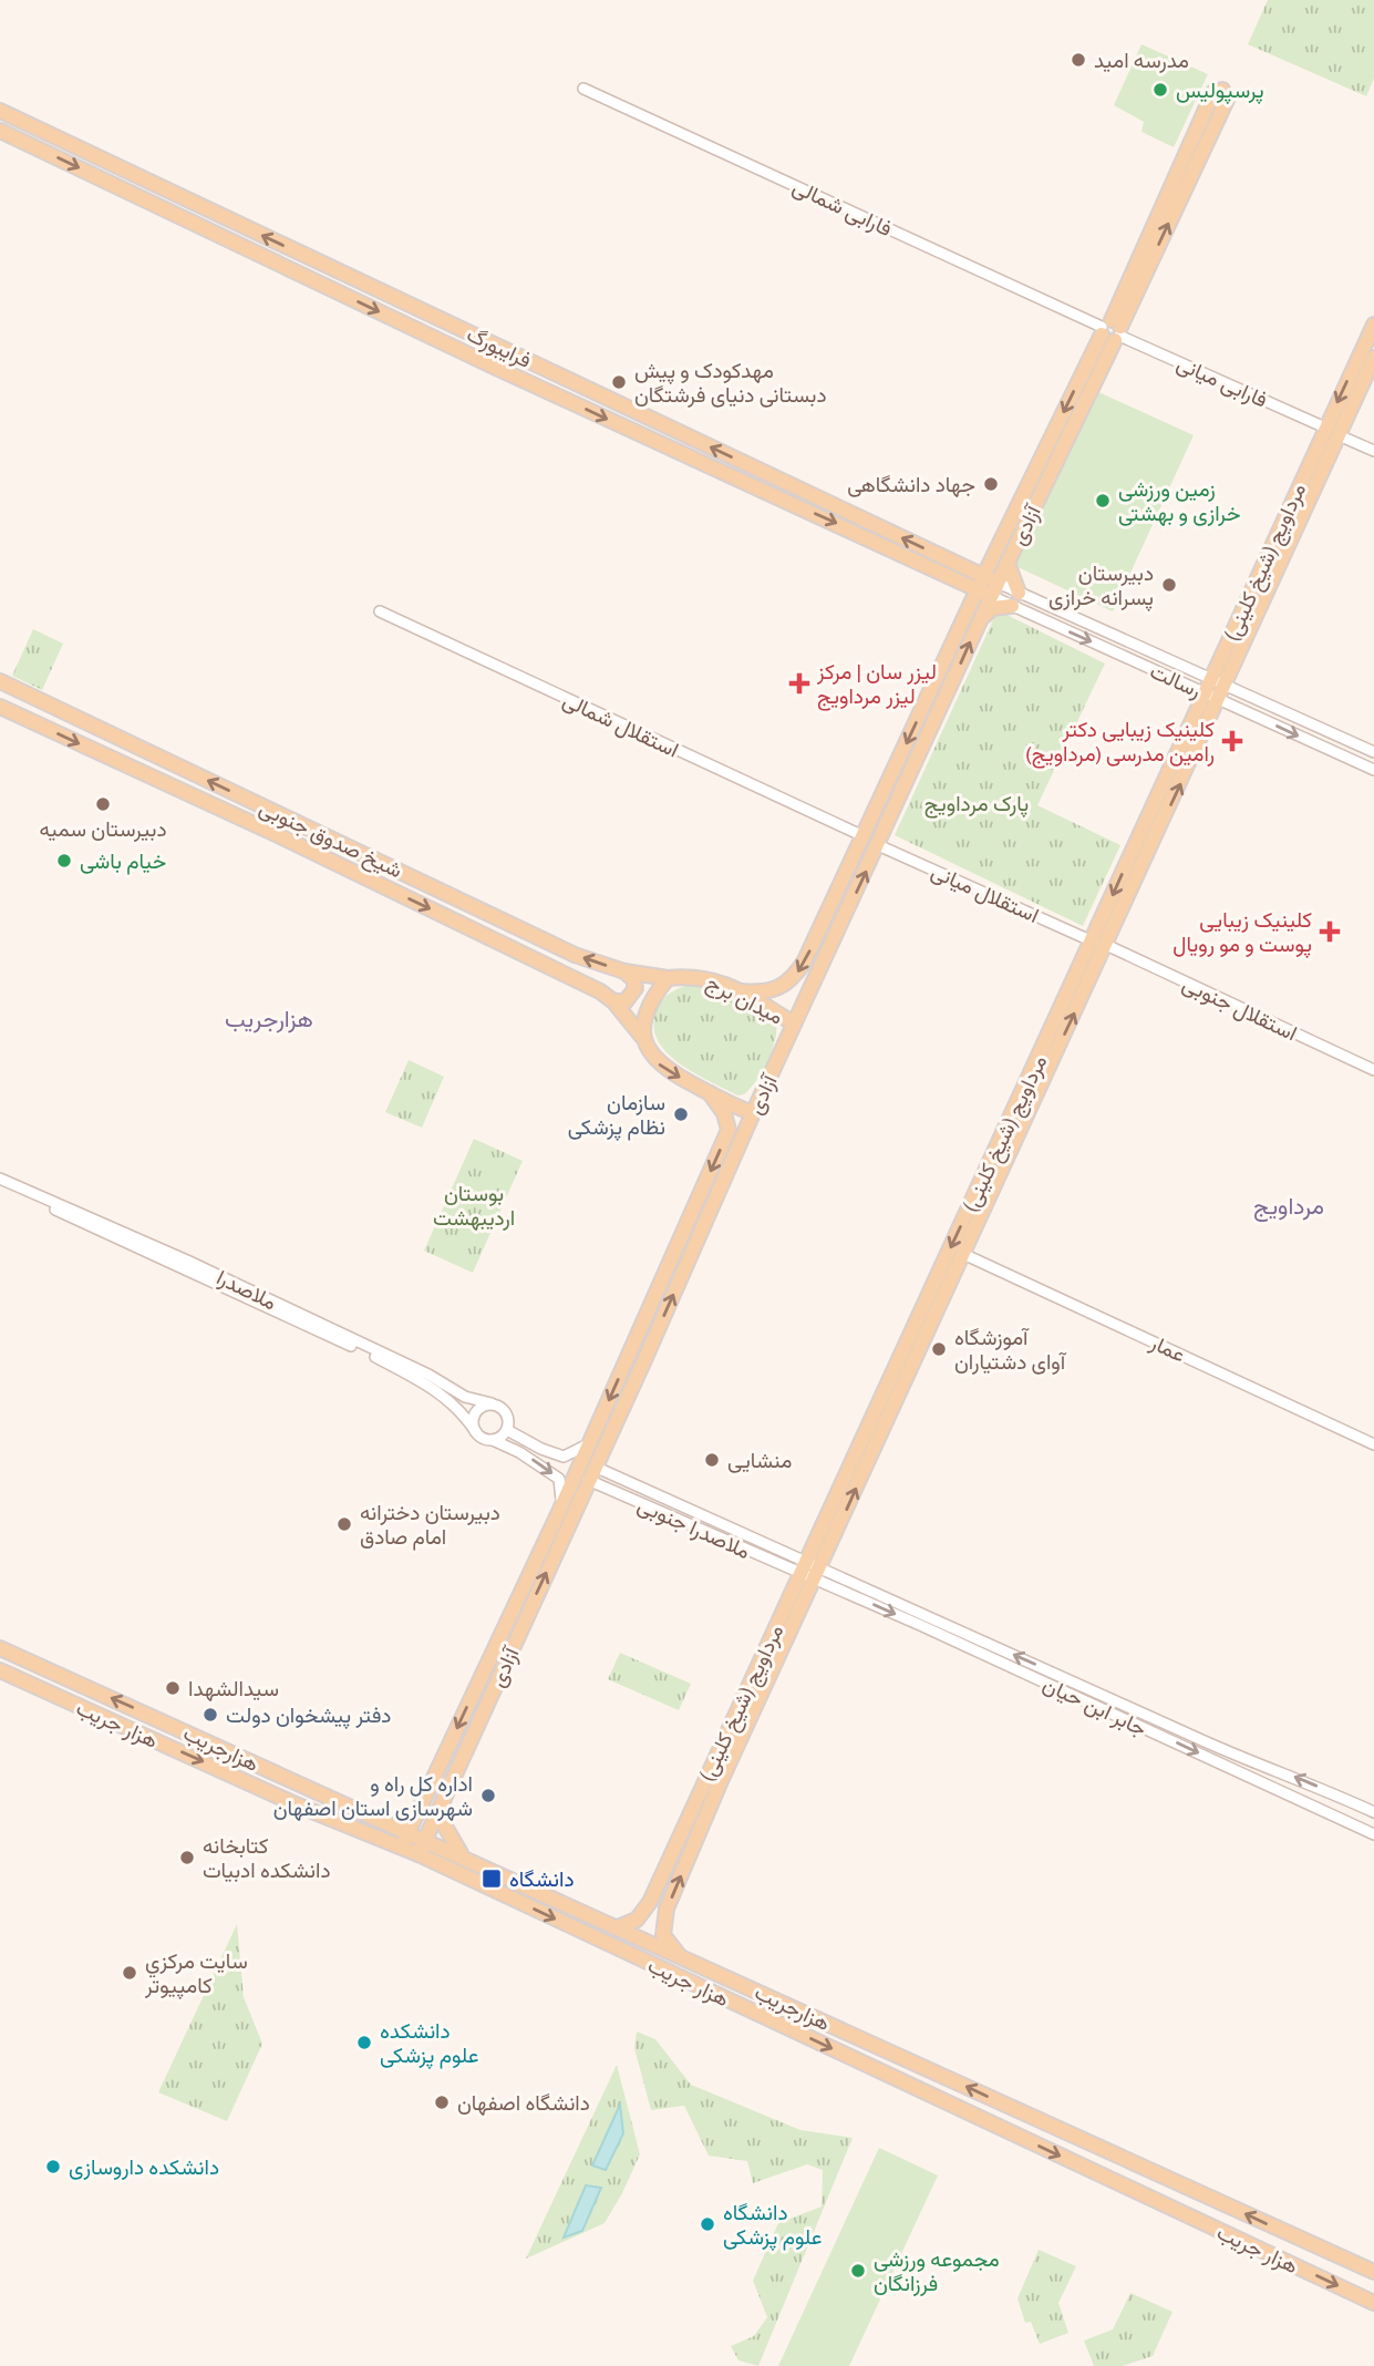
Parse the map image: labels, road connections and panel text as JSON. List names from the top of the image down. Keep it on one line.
{"streets":{"main road":["فرایبورگ","آزادی","مرداویج (شیخ کلینی)","شیخ صدوق جنوبی","میدان برج","هزار جریب","هزارجریب"],"street":["فارابی شمالی","فارابی میانی","رسالت","استقلال شمالی","استقلال میانی","استقلال جنوبی","ملاصدرا","عمار","ملاصدرا جنوبی","جابر ابن حیان"]},"crossings":[["فارابی شمالی","فارابی میانی"],["فارابی شمالی","آزادی"],["فرایبورگ","آزادی"],["فرایبورگ","رسالت"],["فارابی میانی","آزادی"],["فارابی میانی","مرداویج (شیخ کلینی)"],["آزادی","رسالت"],["آزادی","استقلال شمالی"],["آزادی","استقلال میانی"],["آزادی","میدان برج"],["آزادی","ملاصدرا جنوبی"],["آزادی","هزار جریب"],["آزادی","هزارجریب"],["مرداویج (شیخ کلینی)","رسالت"],["مرداویج (شیخ کلینی)","استقلال میانی"],["مرداویج (شیخ کلینی)","استقلال جنوبی"],["مرداویج (شیخ کلینی)","عمار"],["مرداویج (شیخ کلینی)","ملاصدرا جنوبی"],["مرداویج (شیخ کلینی)","جابر ابن حیان"],["مرداویج (شیخ کلینی)","هزارجریب"],["شیخ صدوق جنوبی","میدان برج"],["استقلال میانی","استقلال جنوبی"]],"one_way":["هزار جریب","هزارجریب"],"districts":["هزارجریب","مرداویج"],"parks":["پارک مرداویج","بوستان اردیبهشت"],"places":{"other":["مدرسه امید","پرسپولیس","مهدکودک و پیش دبستانی دنیای فرشتگان","جهاد دانشگاهی","زمین ورزشی خرازی و بهشتی","دبیرستان پسرانه خرازی","دبیرستان سمیه","خیام باشی","سازمان نظام پزشکی","آموزشگاه آوای دشتیاران","منشایی","دبیرستان دخترانه امام صادق","سیدالشهدا","دفتر پیشخوان دولت","اداره کل راه و شهرسازی استان اصفهان","کتابخانه دانشکده ادبيات","سايت مرکزي کامپيوتر","دانشکده علوم پزشکی","دانشگاه اصفهان","دانشکده داروسازی","دانشگاه علوم پزشکی","مجموعه ورزشی فرزانگان"],"health":["لیزر سان | مرکز لیزر مرداویج","کلینیک زیبایی دکتر رامین مدرسی (مرداویج)","کلینیک زیبایی پوست و مو رویال"],"transit":["دانشگاه"]}}
